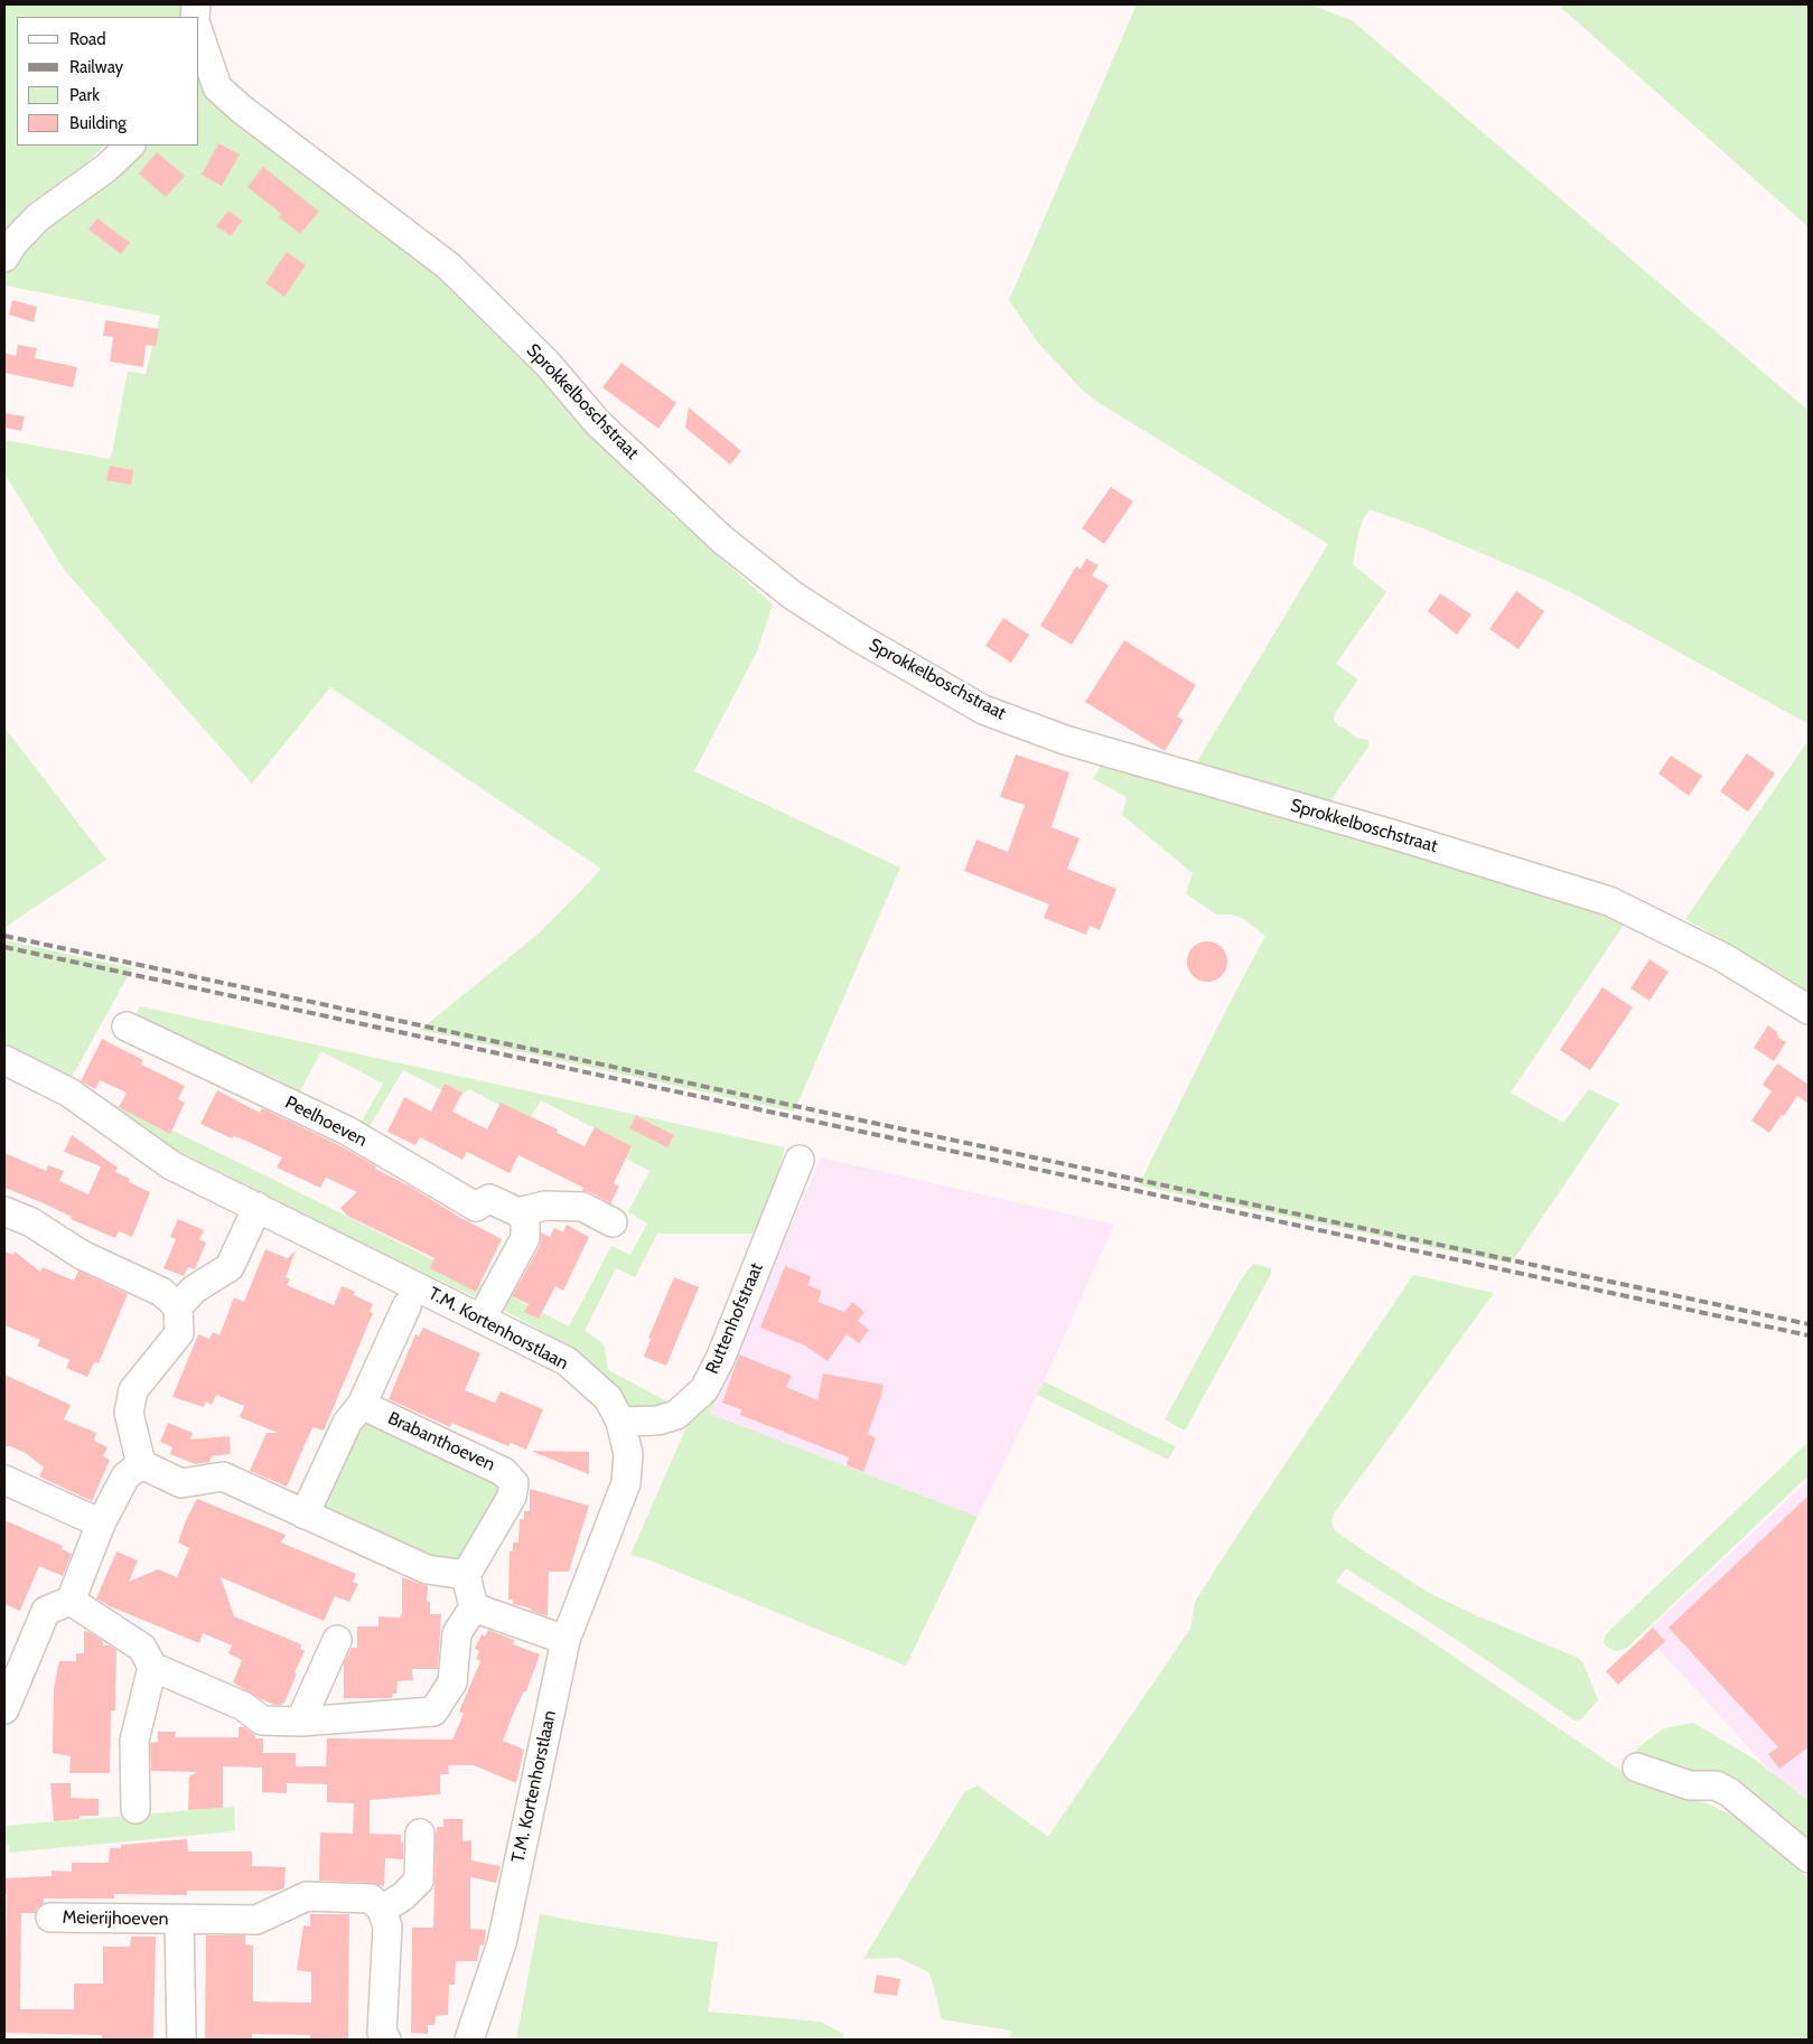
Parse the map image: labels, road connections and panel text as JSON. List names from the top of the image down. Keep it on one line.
{"streets":{"street":["Sprokkelboschstraat","Peelhoeven","Ruttenhofstraat","T.M. Kortenhorstlaan","Brabanthoeven","Meierijhoeven"]},"crossings":[["Ruttenhofstraat","T.M. Kortenhorstlaan"]],"legend":["Road","Railway","Park","Building"]}
